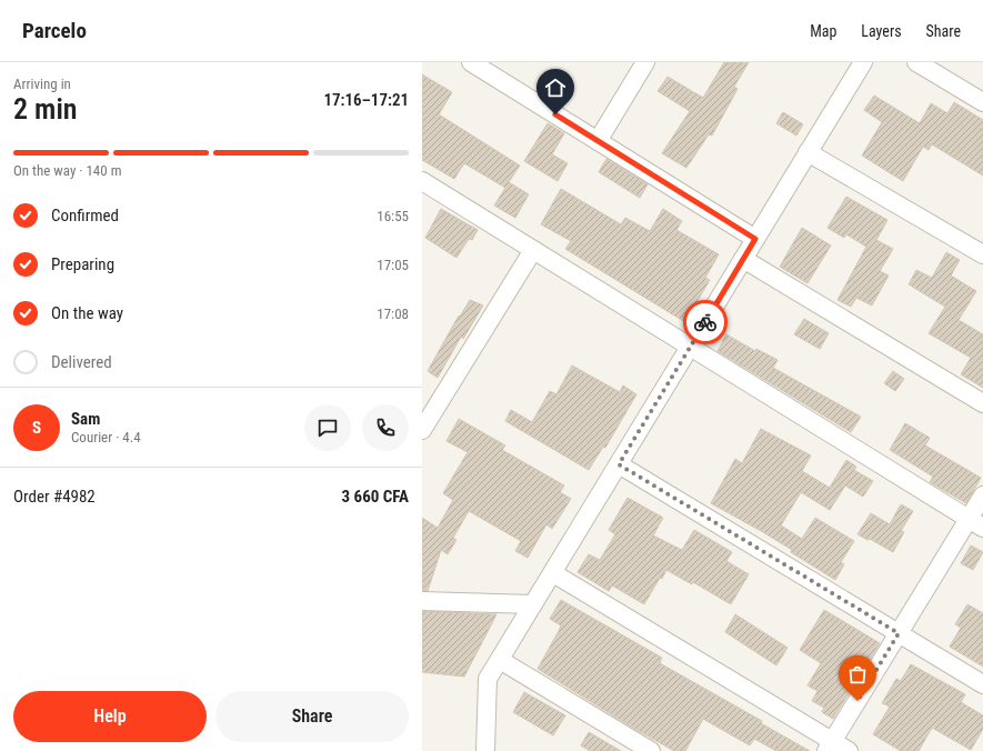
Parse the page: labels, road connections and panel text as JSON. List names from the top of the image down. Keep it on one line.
{"page":{"header":"Parcelo","nav":["Map","Layers","Share"],"heading":["2 min","Arriving in","17:16–17:21"],"panel":["Sam","Courier · 4.4","Order #4982","3 660 CFA"],"bar":"On the way · 140 m","list":[["Confirmed","16:55"],["Preparing","17:05"],["On the way","17:08"],"Delivered"],"round":"S","buttons":["Help","Share"]}}
